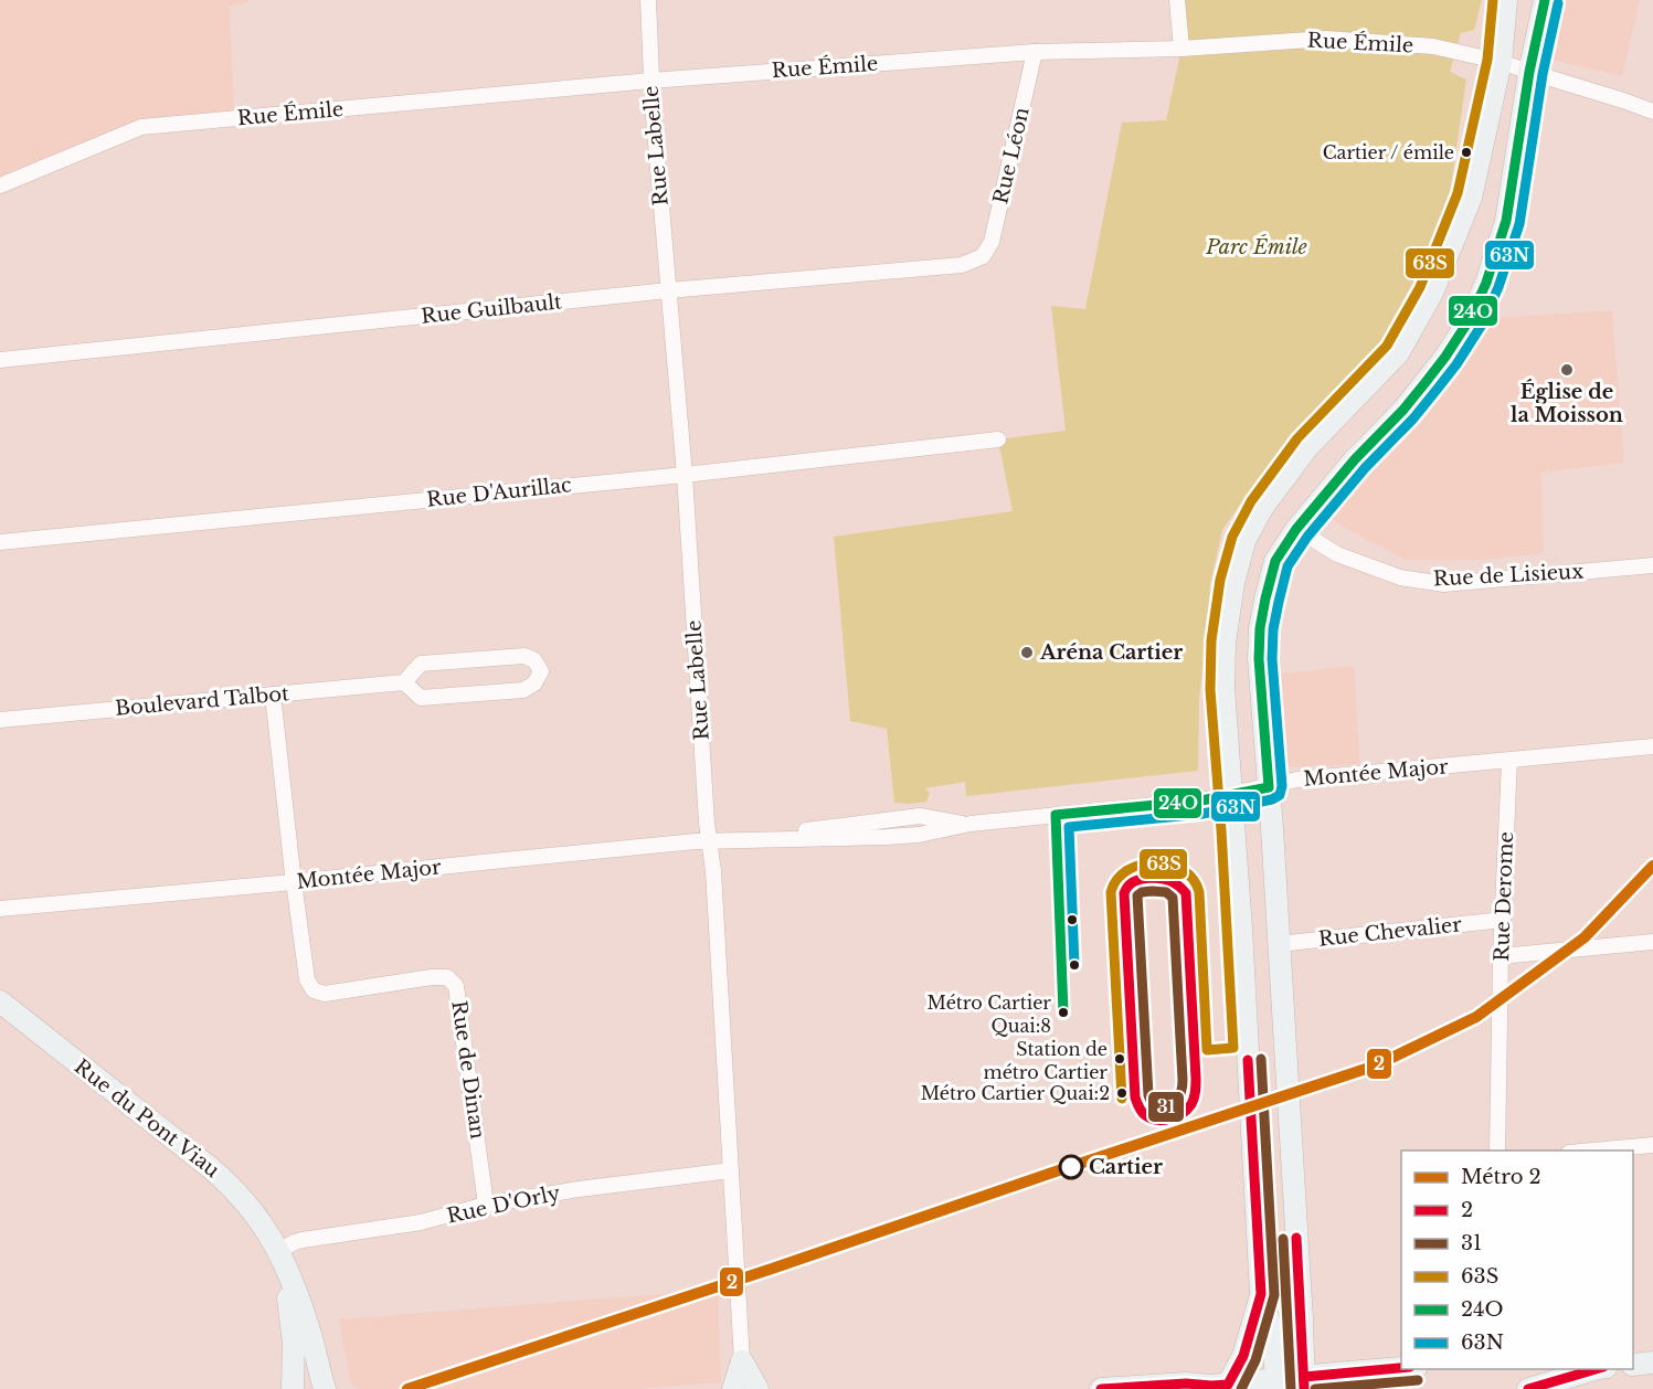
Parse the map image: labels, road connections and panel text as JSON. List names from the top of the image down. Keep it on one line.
{"streets":{"street":["Rue Émile","Rue Labelle","Rue Léon","Rue Guilbault","Rue D'Aurillac","Rue de Lisieux","Boulevard Talbot","Montée Major","Rue Derome","Rue Chevalier","Rue de Dinan","Rue du Pont Viau","Rue D'Orly"]},"crossings":[["Rue Émile","Rue Labelle"],["Rue Émile","Rue Léon"],["Rue Labelle","Rue Guilbault"],["Rue Labelle","Rue D'Aurillac"],["Rue Labelle","Montée Major"],["Rue Labelle","Rue D'Orly"],["Rue Léon","Rue Guilbault"],["Boulevard Talbot","Rue de Dinan"],["Montée Major","Rue Derome"],["Montée Major","Rue de Dinan"],["Rue Derome","Rue Chevalier"],["Rue de Dinan","Rue D'Orly"],["Rue du Pont Viau","Rue D'Orly"]],"parks":["Parc Émile"],"places":["Cartier / émile","Église de la Moisson","Aréna Cartier","Métro Cartier Quai:8","Station de métro Cartier","Métro Cartier Quai:2","Cartier"],"lines":["transit line 63S","transit line 24O","transit line 63N","metro line 2","transit line 2","transit line 31"],"legend":["Métro 2","2","31","63S","24O","63N"]}
